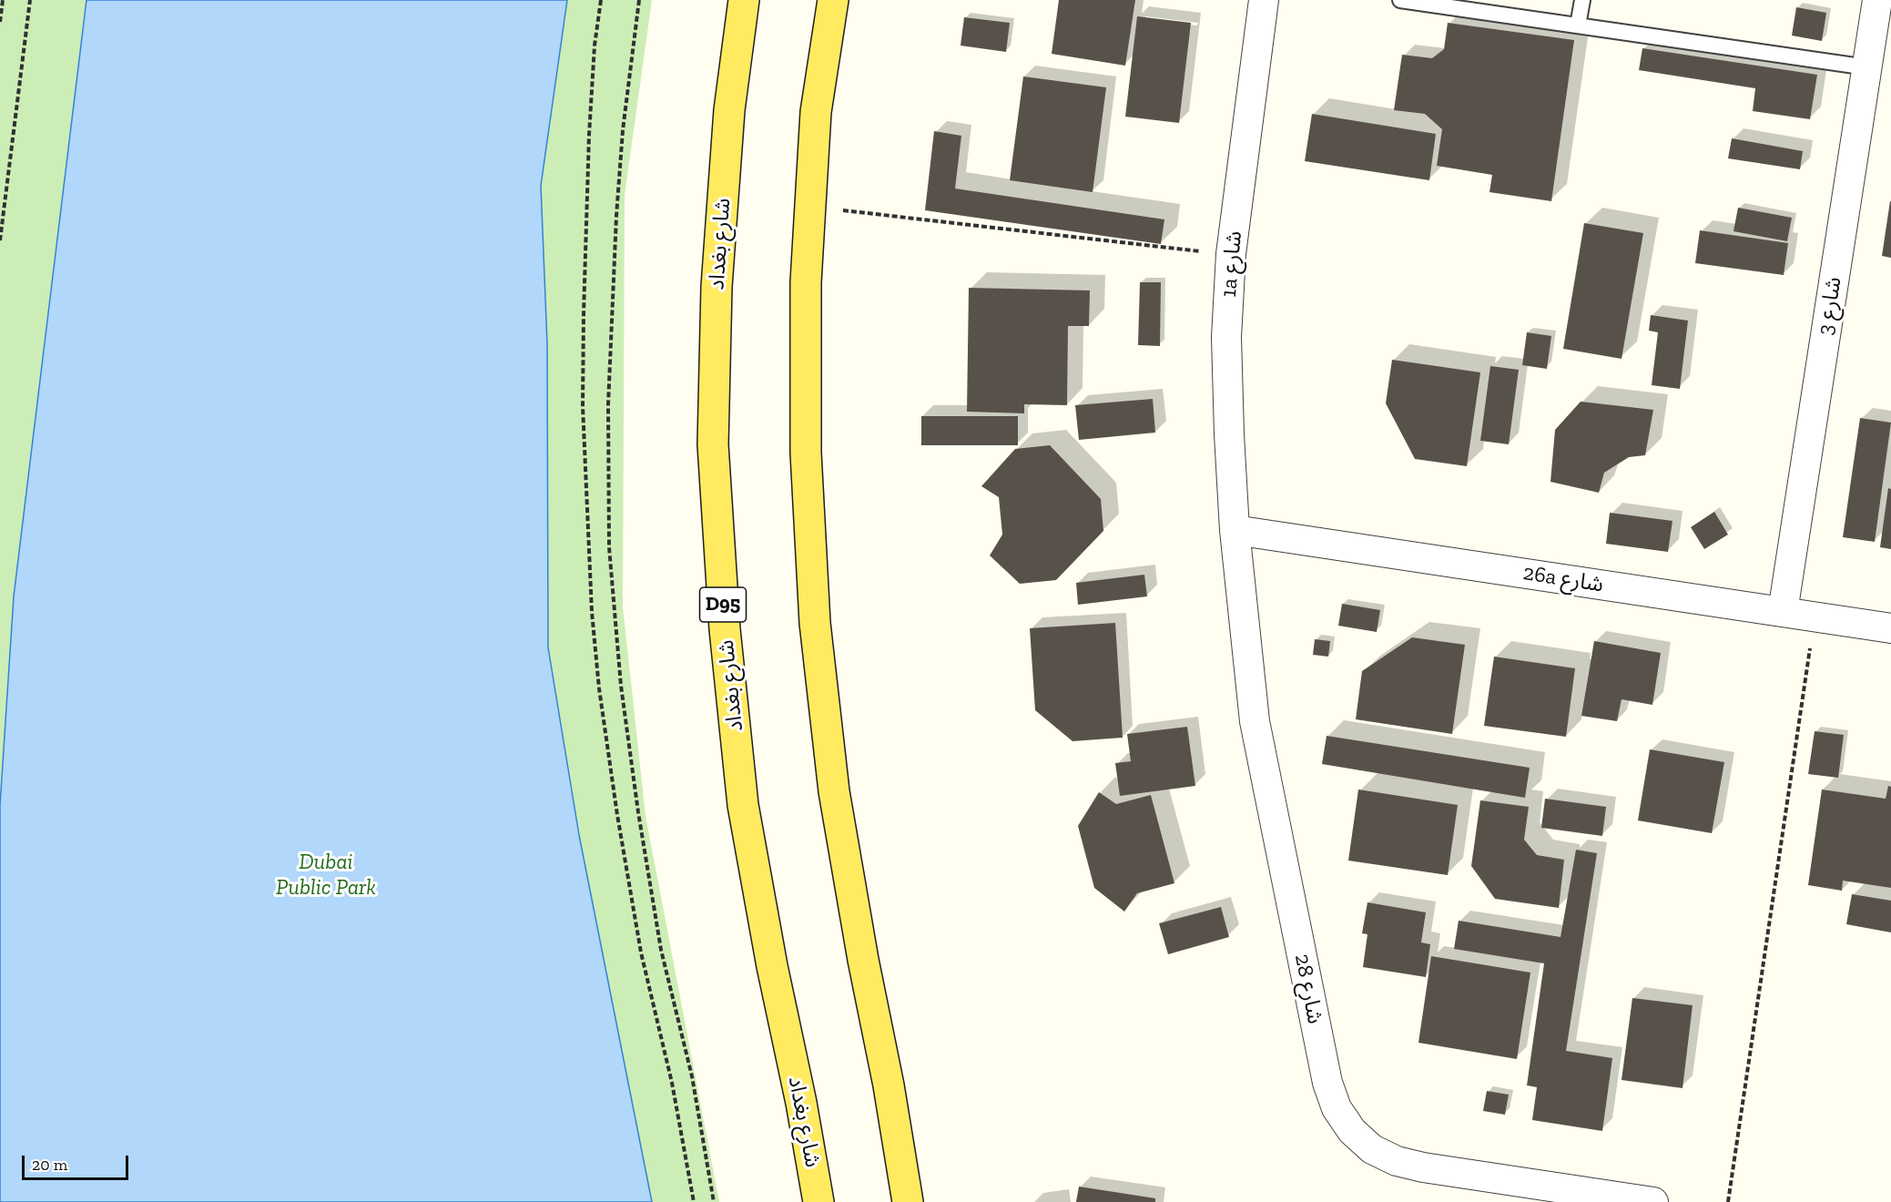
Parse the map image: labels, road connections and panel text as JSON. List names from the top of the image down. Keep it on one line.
{"streets":{"main road":["شارع بغداد","D95"],"street":["1a شارع","شارع 3","26a شارع","شارع 28"]},"crossings":[["1a شارع","26a شارع"],["1a شارع","شارع 28"],["شارع 3","26a شارع"],["26a شارع","شارع 28"]],"parks":["Dubai Public Park"],"scale_bar":"20 m"}
